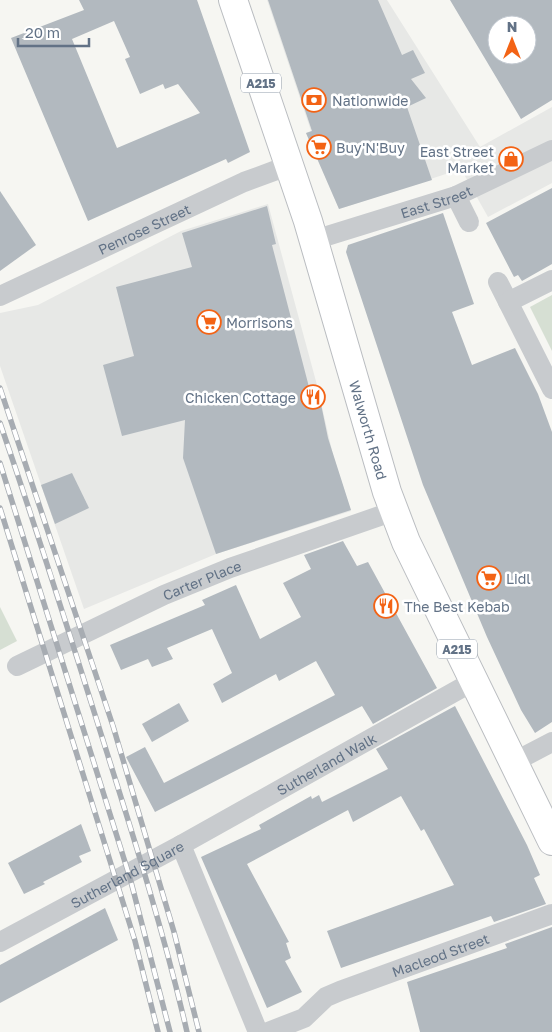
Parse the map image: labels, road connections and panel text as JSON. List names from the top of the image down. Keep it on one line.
{"streets":{"main road":["A215","Walworth Road"],"street":["East Street","Penrose Street","Carter Place","Sutherland Walk","Sutherland Square","Macleod Street"]},"crossings":[["East Street","Walworth Road"],["Penrose Street","Walworth Road"],["Walworth Road","Carter Place"],["Walworth Road","Sutherland Walk"],["Sutherland Walk","Sutherland Square"]],"places":{"bank":["Nationwide"],"supermarket":["Buy'N'Buy","Morrisons","Lidl"],"shop":["East Street Market"],"restaurant":["Chicken Cottage","The Best Kebab"]},"scale_bar":"20 m","north":"top"}
